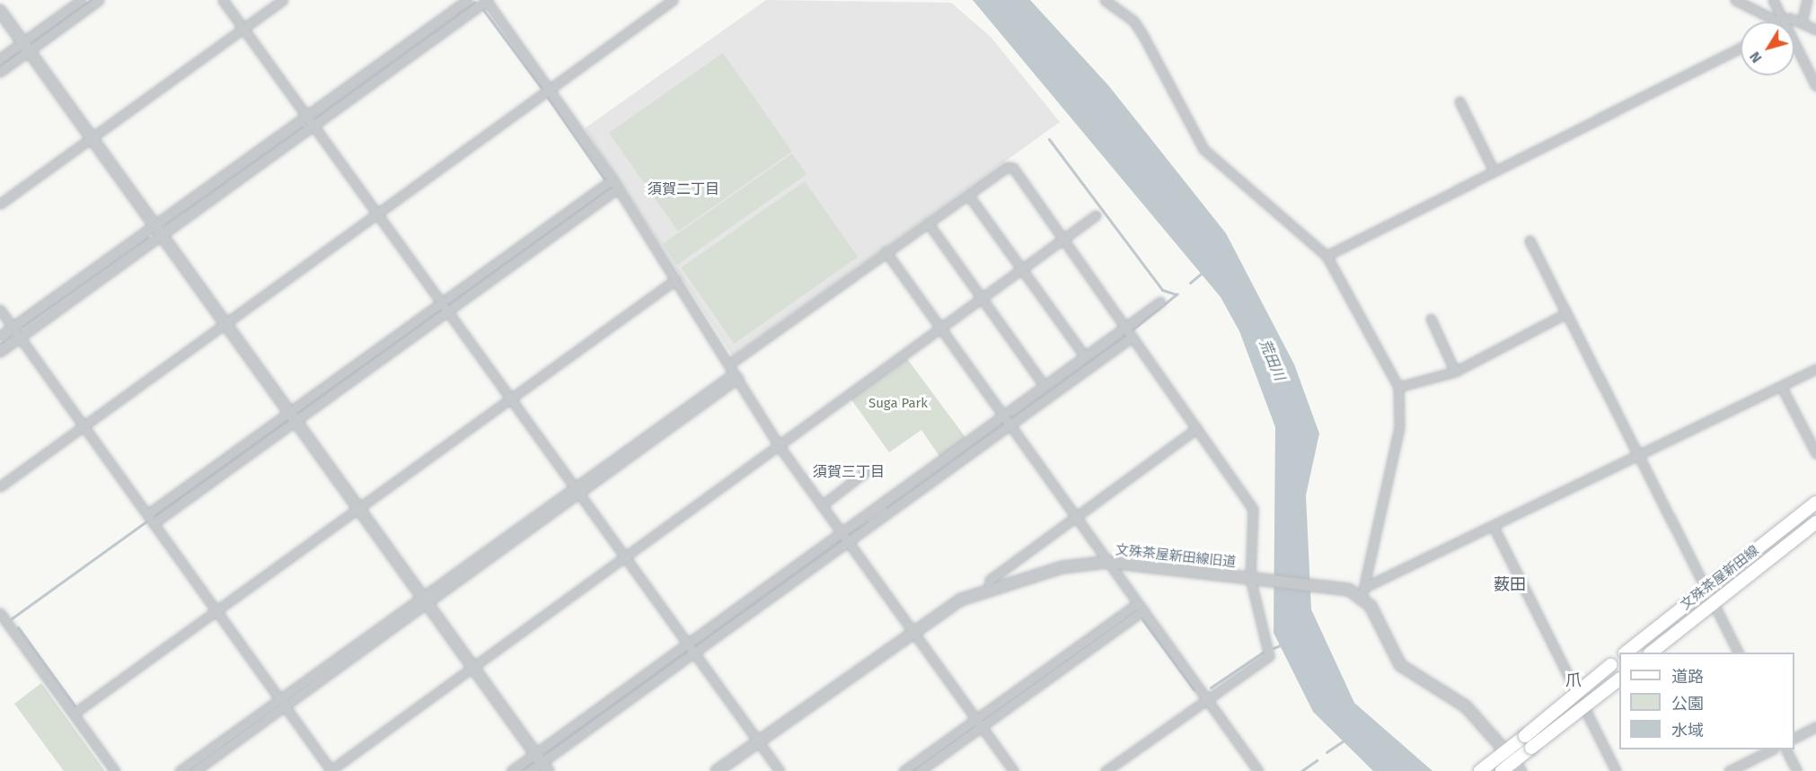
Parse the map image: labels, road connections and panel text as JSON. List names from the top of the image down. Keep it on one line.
{"streets":{"main road":["文殊茶屋新田線"],"street":["文殊茶屋新田線旧道"]},"districts":["須賀二丁目","須賀三丁目","薮田","爪"],"water":["荒田川"],"parks":["Suga Park"],"legend":["道路","公園","水域"],"north":"bottom left"}
